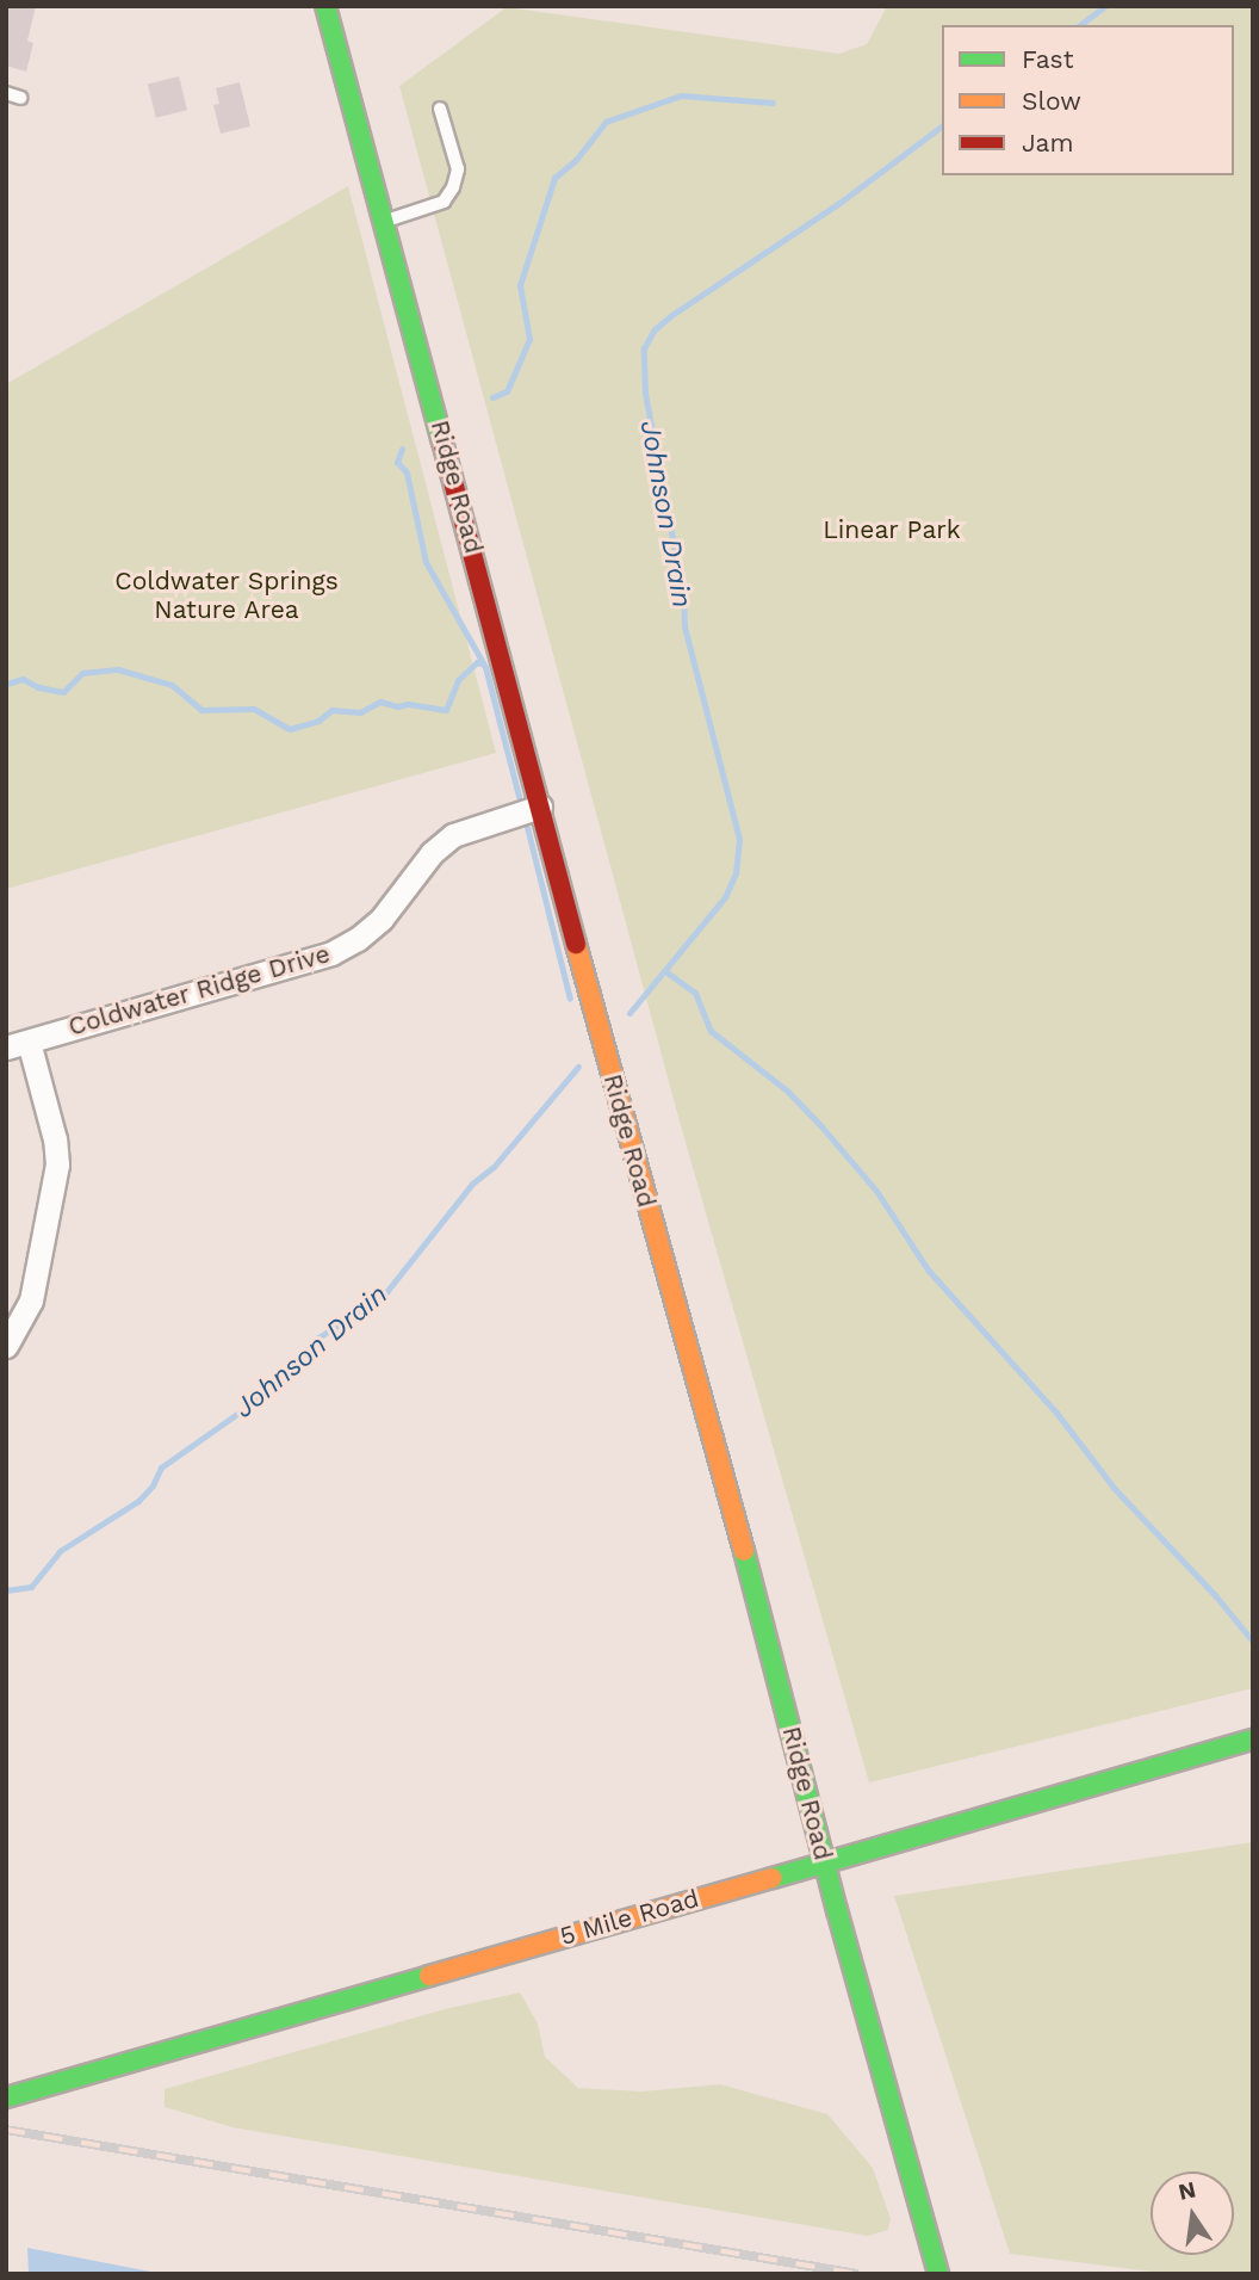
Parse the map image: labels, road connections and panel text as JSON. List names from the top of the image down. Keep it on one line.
{"streets":{"street":["Ridge Road","Coldwater Ridge Drive","5 Mile Road"]},"crossings":[["Ridge Road","Coldwater Ridge Drive"],["Ridge Road","5 Mile Road"]],"water":["Johnson Drain"],"parks":["Linear Park","Coldwater Springs Nature Area"],"legend":["Fast","Slow","Jam"],"north":"top"}
